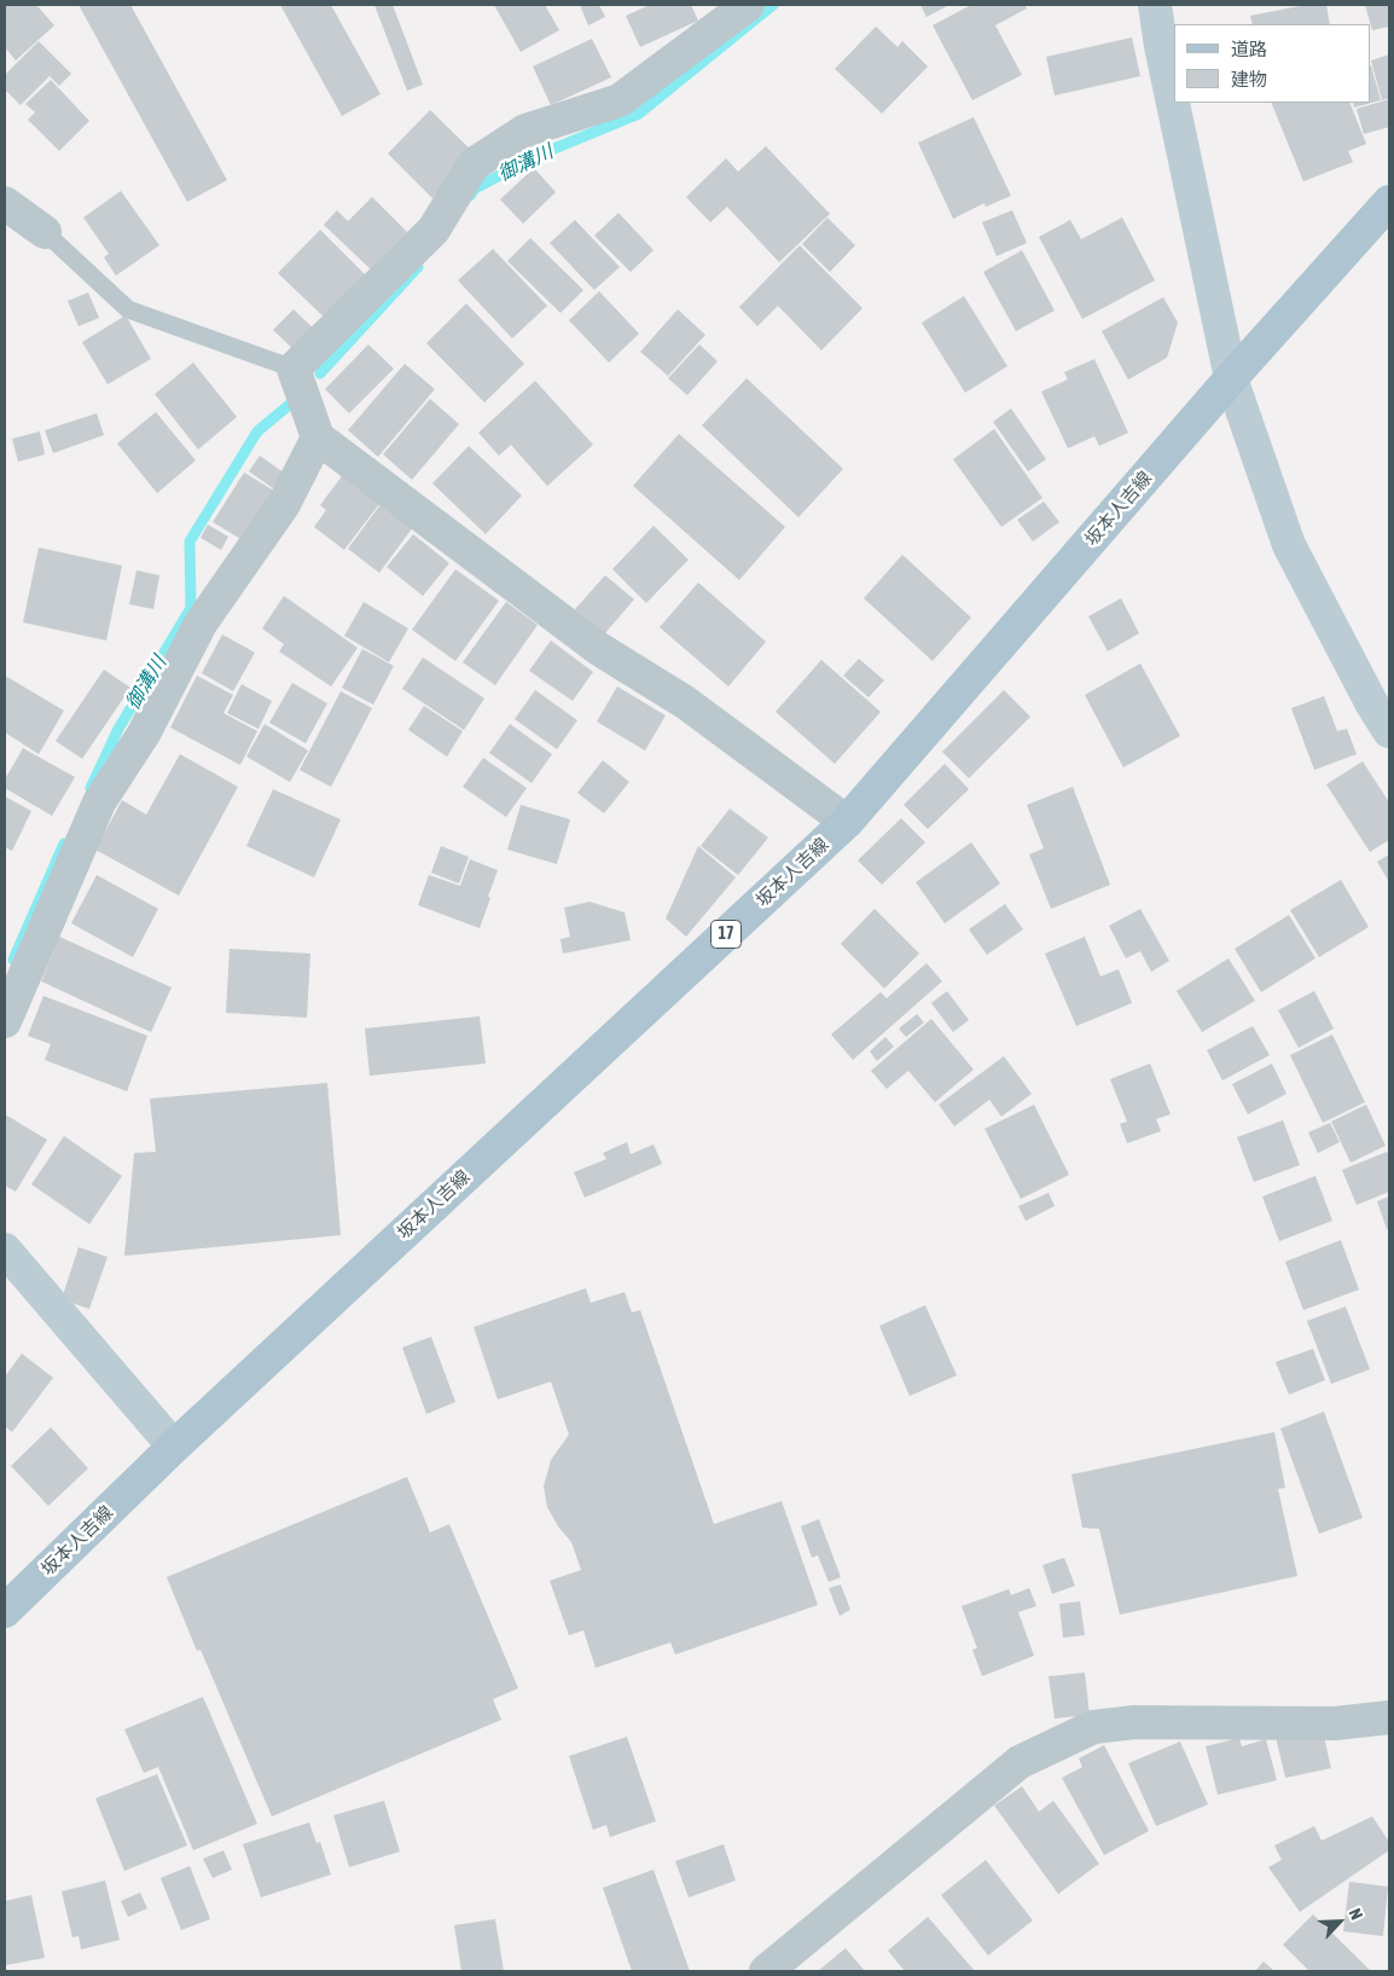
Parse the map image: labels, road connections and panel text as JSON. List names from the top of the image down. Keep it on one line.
{"streets":{"main road":["坂本人吉線","17"]},"water":["御溝川"],"legend":["道路","建物"],"north":"top right"}
